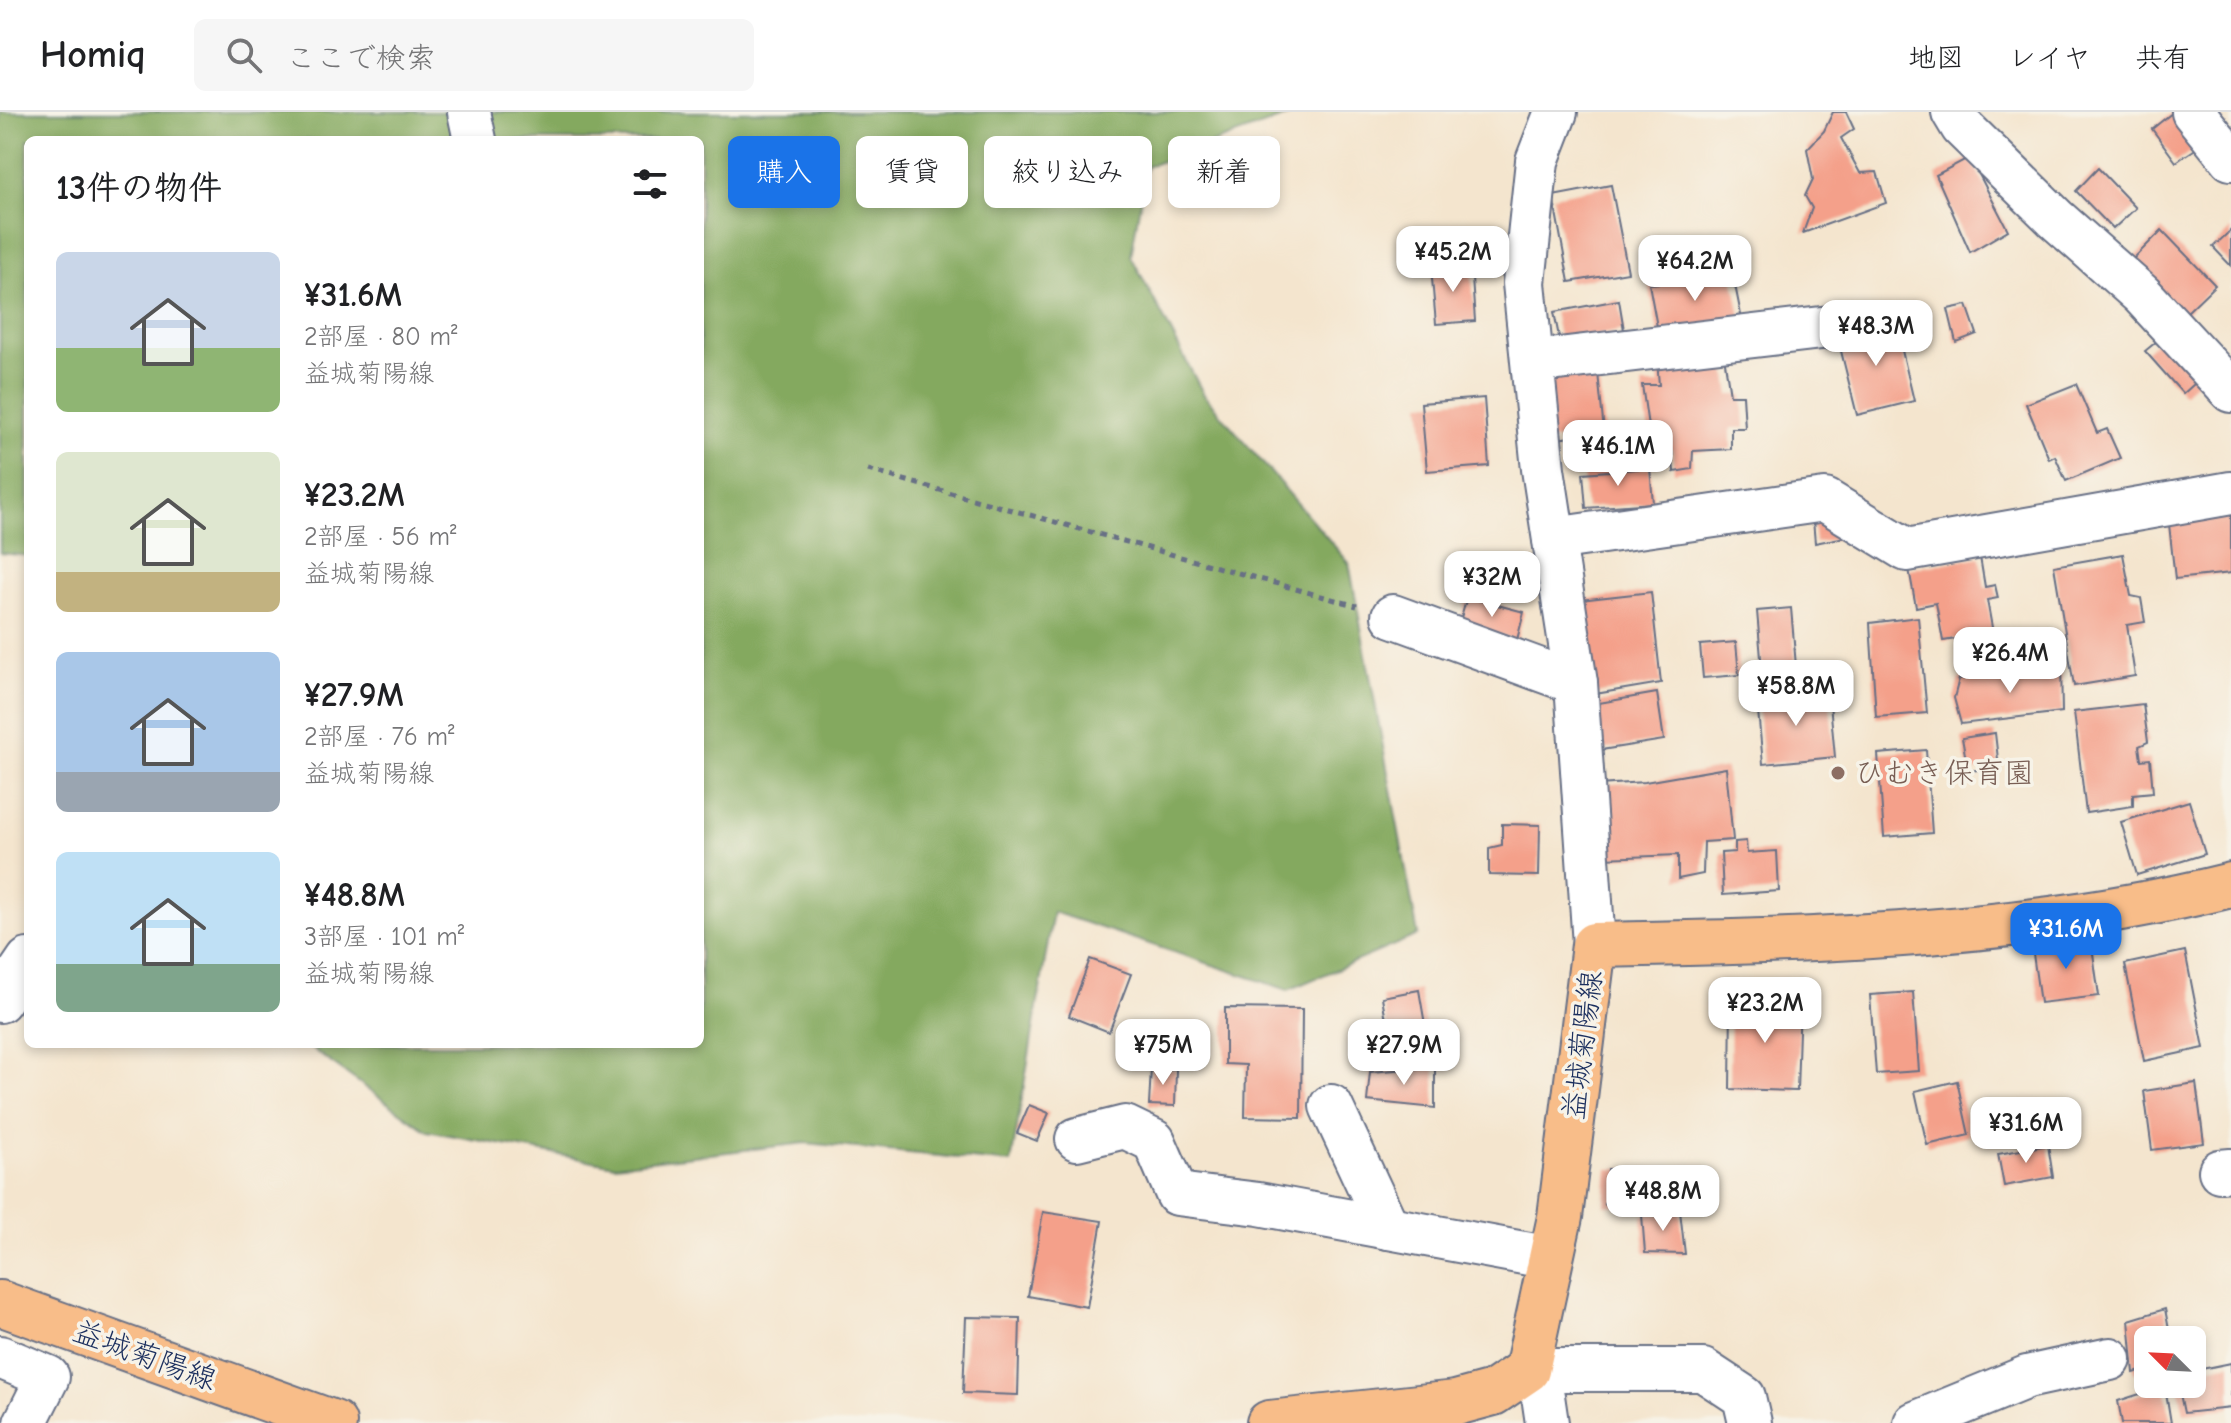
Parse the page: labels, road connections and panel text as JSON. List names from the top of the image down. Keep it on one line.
{"streets":{"main road":["益城菊陽線"]},"places":["ひむき保育園"],"north":"top left","page":{"header":"Homiq","search":"ここで検索","nav":["地図","レイヤ","共有"],"chip":["購入","賃貸","絞り込み","新着"],"heading":"13件の物件","price":["¥45.2M","¥64.2M","¥48.3M","¥46.1M","¥32M","¥26.4M","¥58.8M","¥31.6M","¥23.2M","¥75M","¥27.9M","¥31.6M","¥48.8M"],"list":[{"name":"¥31.6M","note":"2部屋 · 80 m² · 益城菊陽線"},{"name":"¥23.2M","note":"2部屋 · 56 m² · 益城菊陽線"},{"name":"¥27.9M","note":"2部屋 · 76 m² · 益城菊陽線"},{"name":"¥48.8M","note":"3部屋 · 101 m² · 益城菊陽線"}]}}
